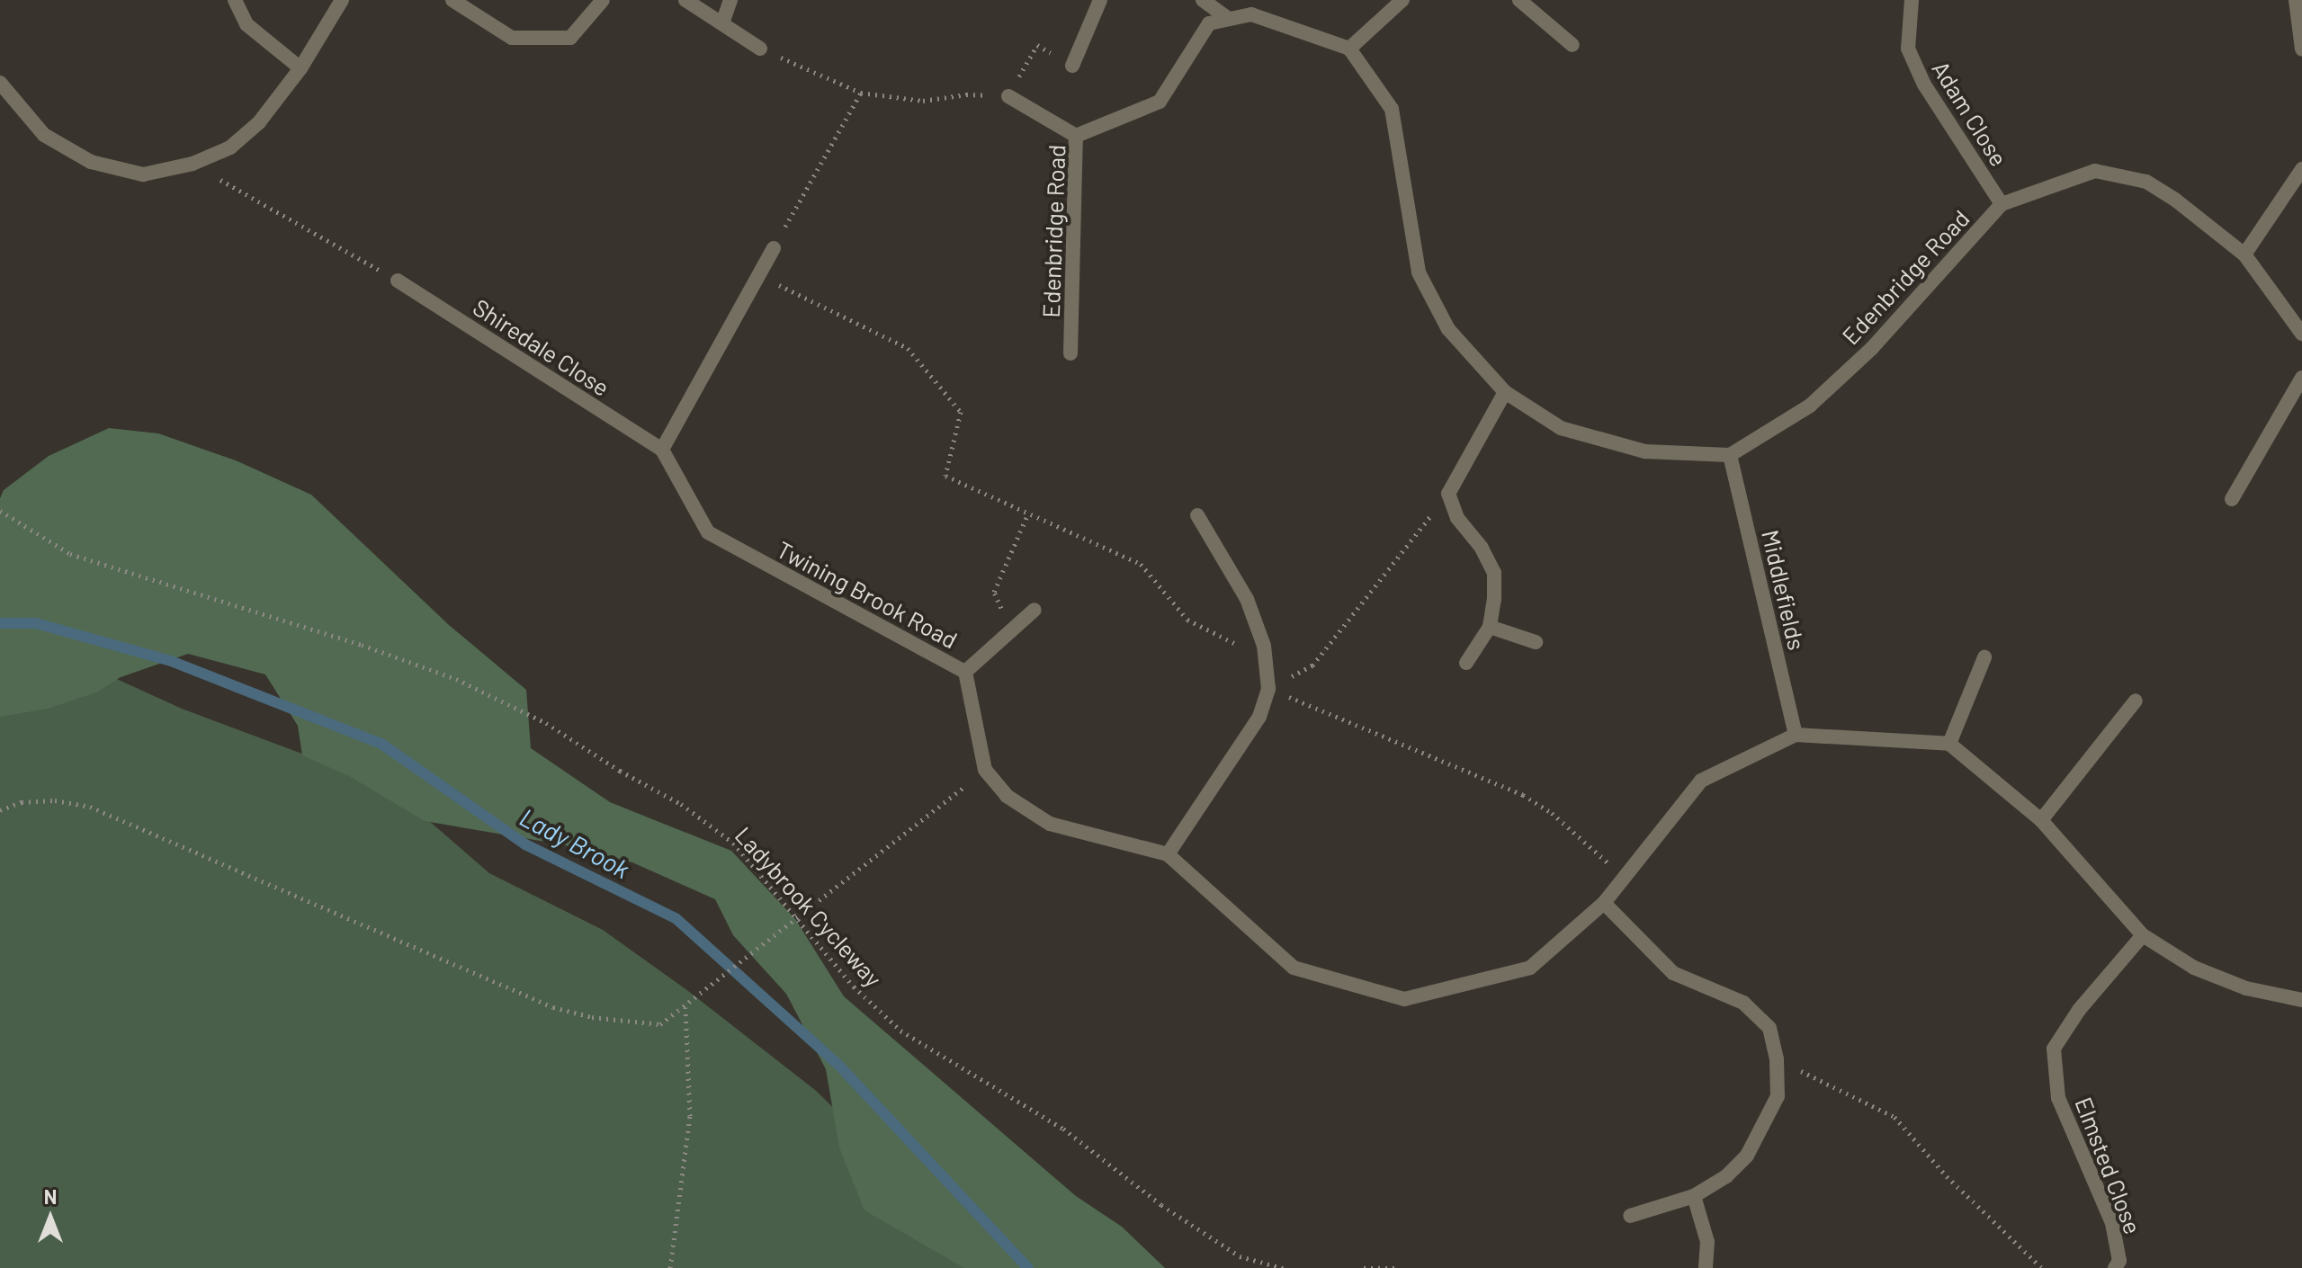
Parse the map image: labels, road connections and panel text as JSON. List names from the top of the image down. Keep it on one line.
{"streets":{"street":["Adam Close","Edenbridge Road","Shiredale Close","Middlefields","Twining Brook Road","Elmsted Close"],"path":["Ladybrook Cycleway"]},"crossings":[["Adam Close","Edenbridge Road"],["Edenbridge Road","Middlefields"],["Shiredale Close","Twining Brook Road"],["Middlefields","Twining Brook Road"]],"water":["Lady Brook"],"north":"top"}
